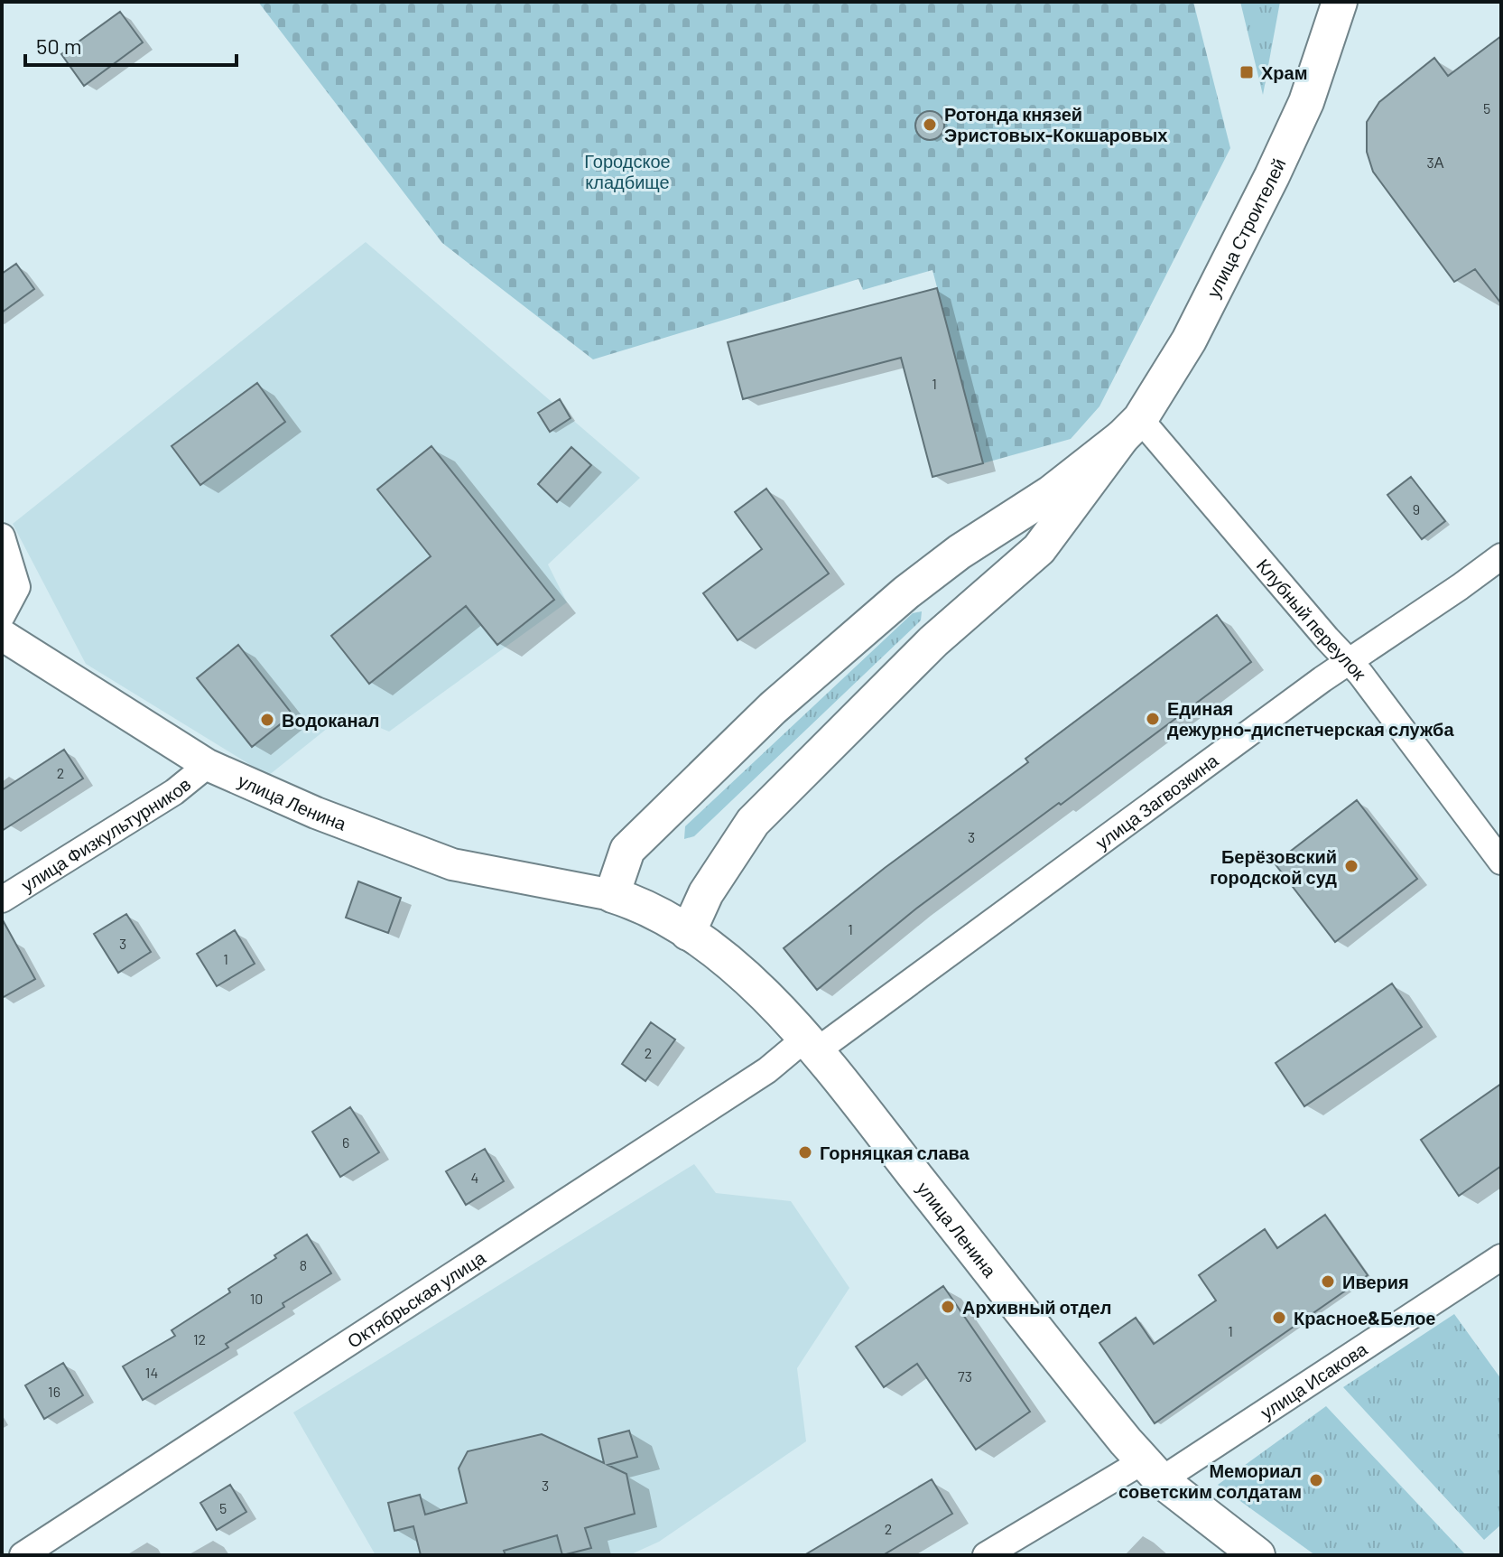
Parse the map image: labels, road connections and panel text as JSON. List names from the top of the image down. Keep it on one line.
{"streets":{"main road":["улица Строителей","улица Ленина"],"street":["Клубный переулок","улица Загвозкина","улица Физкультурников","Октябрьская улица","улица Исакова"]},"crossings":[["улица Строителей","Клубный переулок"],["улица Строителей","улица Ленина"],["Клубный переулок","улица Загвозкина"],["улица Ленина","улица Загвозкина"],["улица Ленина","улица Физкультурников"],["улица Ленина","Октябрьская улица"],["улица Ленина","улица Исакова"],["улица Загвозкина","Октябрьская улица"]],"parks":["Городское кладбище"],"places":{"transit":["Храм"],"other":["Ротонда князей Эристовых-Кокшаровых","Единая дежурно-диспетчерская служба","Водоканал","Берёзовский городской суд","Горняцкая слава","Иверия","Архивный отдел","Красное&Белое","Мемориал советским солдатам"]},"house_numbers":["5","3А","1","9","2","3","1","3","1","2","6","4","8","10","1","12","14","73","16","3","5","2"],"scale_bar":"50 m"}
